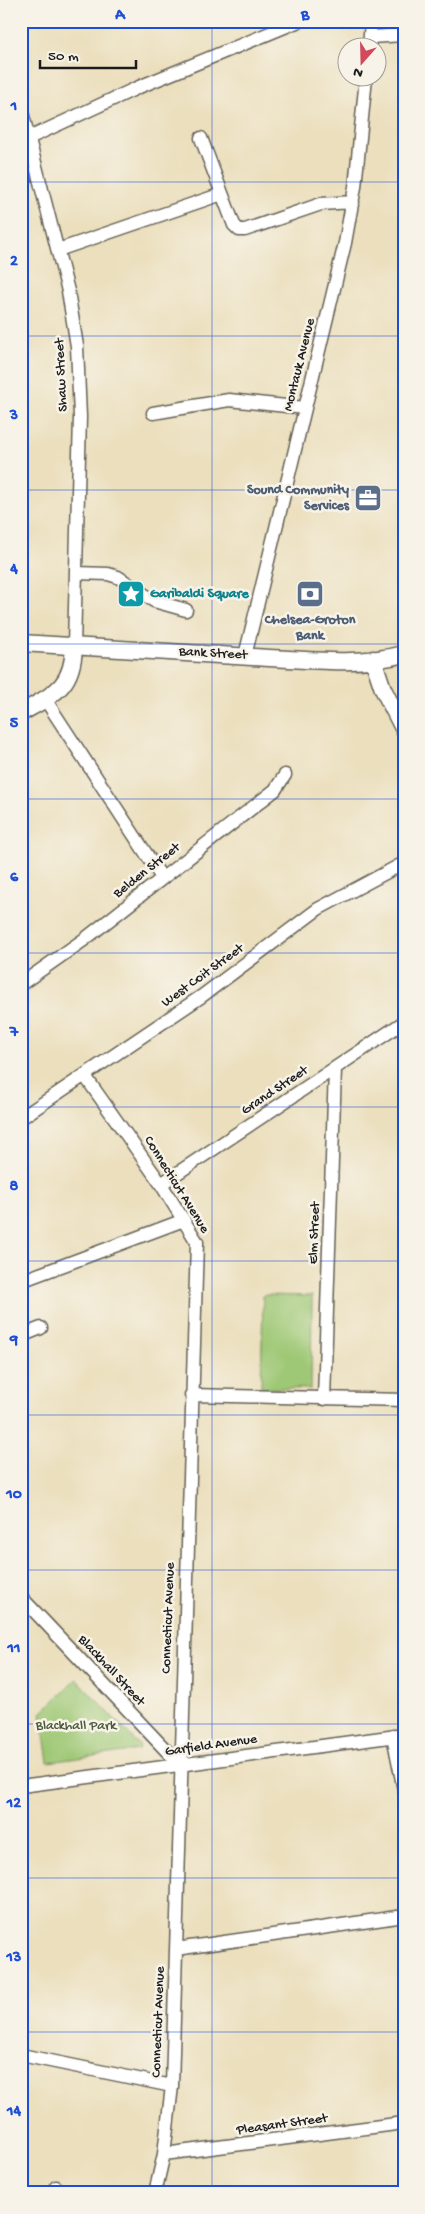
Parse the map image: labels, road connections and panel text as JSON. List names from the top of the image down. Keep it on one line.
{"streets":{"main road":["Bank Street"],"street":["Montauk Avenue","Shaw Street","Belden Street","West Coit Street","Grand Street","Connecticut Avenue","Elm Street","Blackhall Street","Garfield Avenue","Pleasant Street"]},"crossings":[["Montauk Avenue","Bank Street"],["Shaw Street","Bank Street"],["West Coit Street","Connecticut Avenue"],["Grand Street","Connecticut Avenue"],["Grand Street","Elm Street"],["Connecticut Avenue","Blackhall Street"],["Connecticut Avenue","Garfield Avenue"],["Connecticut Avenue","Pleasant Street"],["Blackhall Street","Garfield Avenue"]],"parks":["Blackhall Park"],"places":{"office":["Sound Community Services"],"place":["Garibaldi Square"],"bank":["Chelsea-Groton Bank"]},"scale_bar":"50 m","north":"bottom","grid":{"columns":["A","B"],"rows":["1","2","3","4","5","6","7","8","9","10","11","12","13","14"]}}
